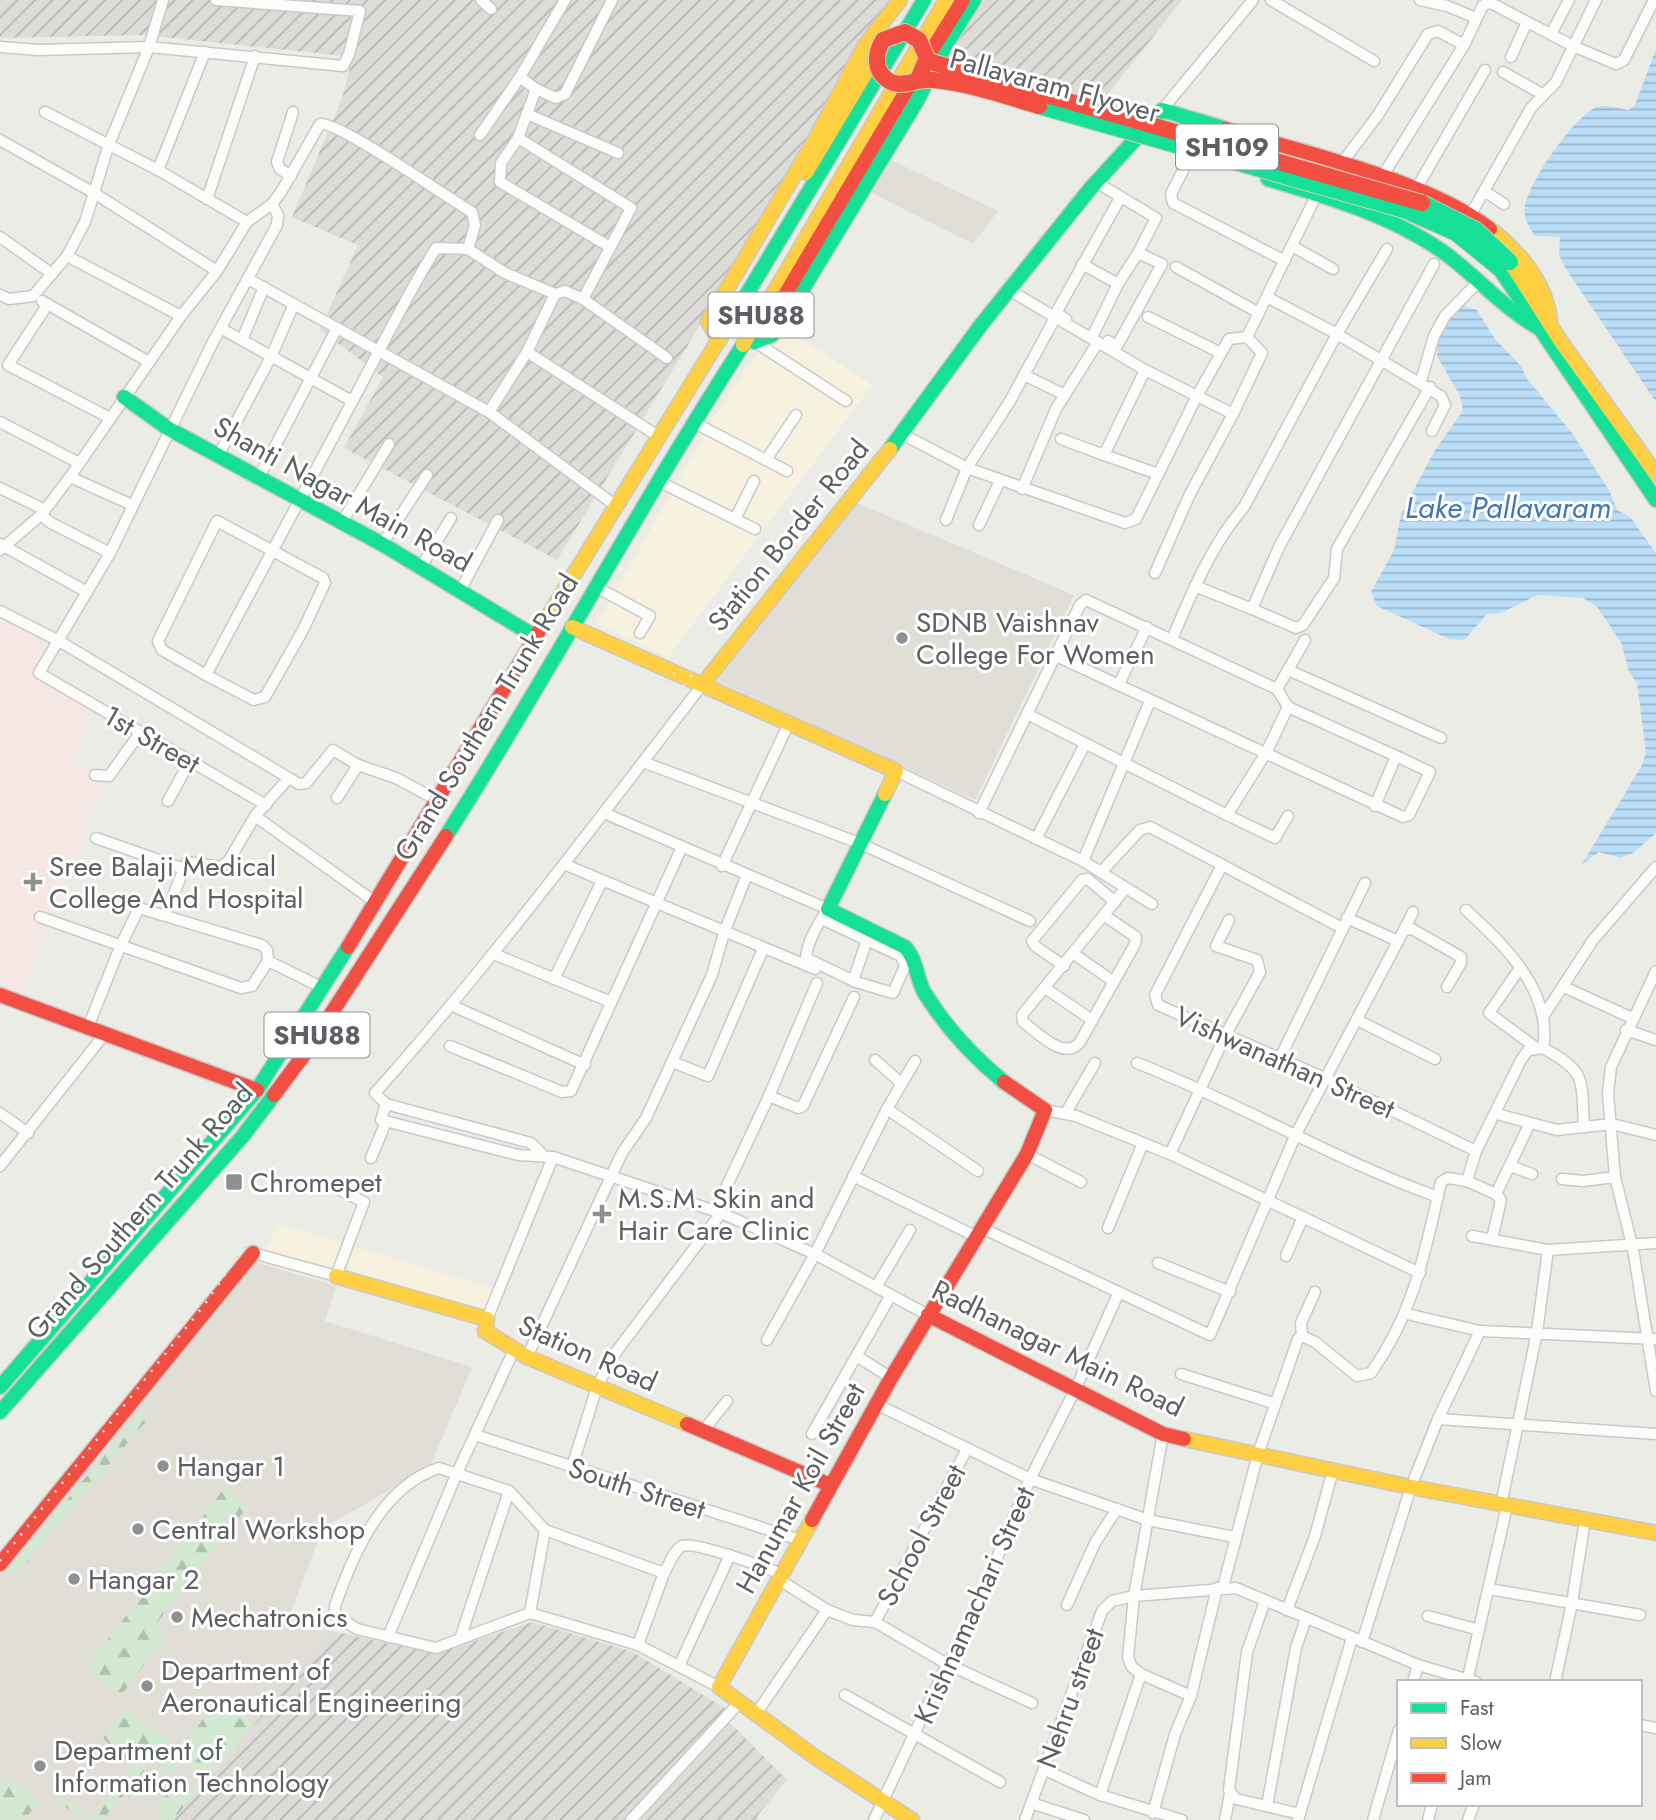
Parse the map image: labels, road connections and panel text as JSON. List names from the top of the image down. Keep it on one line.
{"streets":{"street":["Pallavaram Flyover","SH109","SHU88","Shanti Nagar Main Road","Station Border Road","Grand Southern Trunk Road","1st Street","Vishwanathan Street","Radhanagar Main Road","Station Road","South Street","Hanumar Koil Street","School Street","Krishnamachari Street","Nehru street"]},"crossings":[["Pallavaram Flyover","SH109"],["Pallavaram Flyover","Grand Southern Trunk Road"],["Shanti Nagar Main Road","Grand Southern Trunk Road"],["Radhanagar Main Road","Hanumar Koil Street"],["Radhanagar Main Road","Krishnamachari Street"],["Station Road","Hanumar Koil Street"],["South Street","Hanumar Koil Street"]],"water":["Lake Pallavaram"],"places":{"other":["SDNB Vaishnav College For Women","Hangar 1","Central Workshop","Hangar 2","Mechatronics","Department of Aeronautical Engineering","Department of Information Technology"],"health":["Sree Balaji Medical College And Hospital","M.S.M. Skin and Hair Care Clinic"],"transit":["Chromepet"]},"legend":["Fast","Slow","Jam"]}
